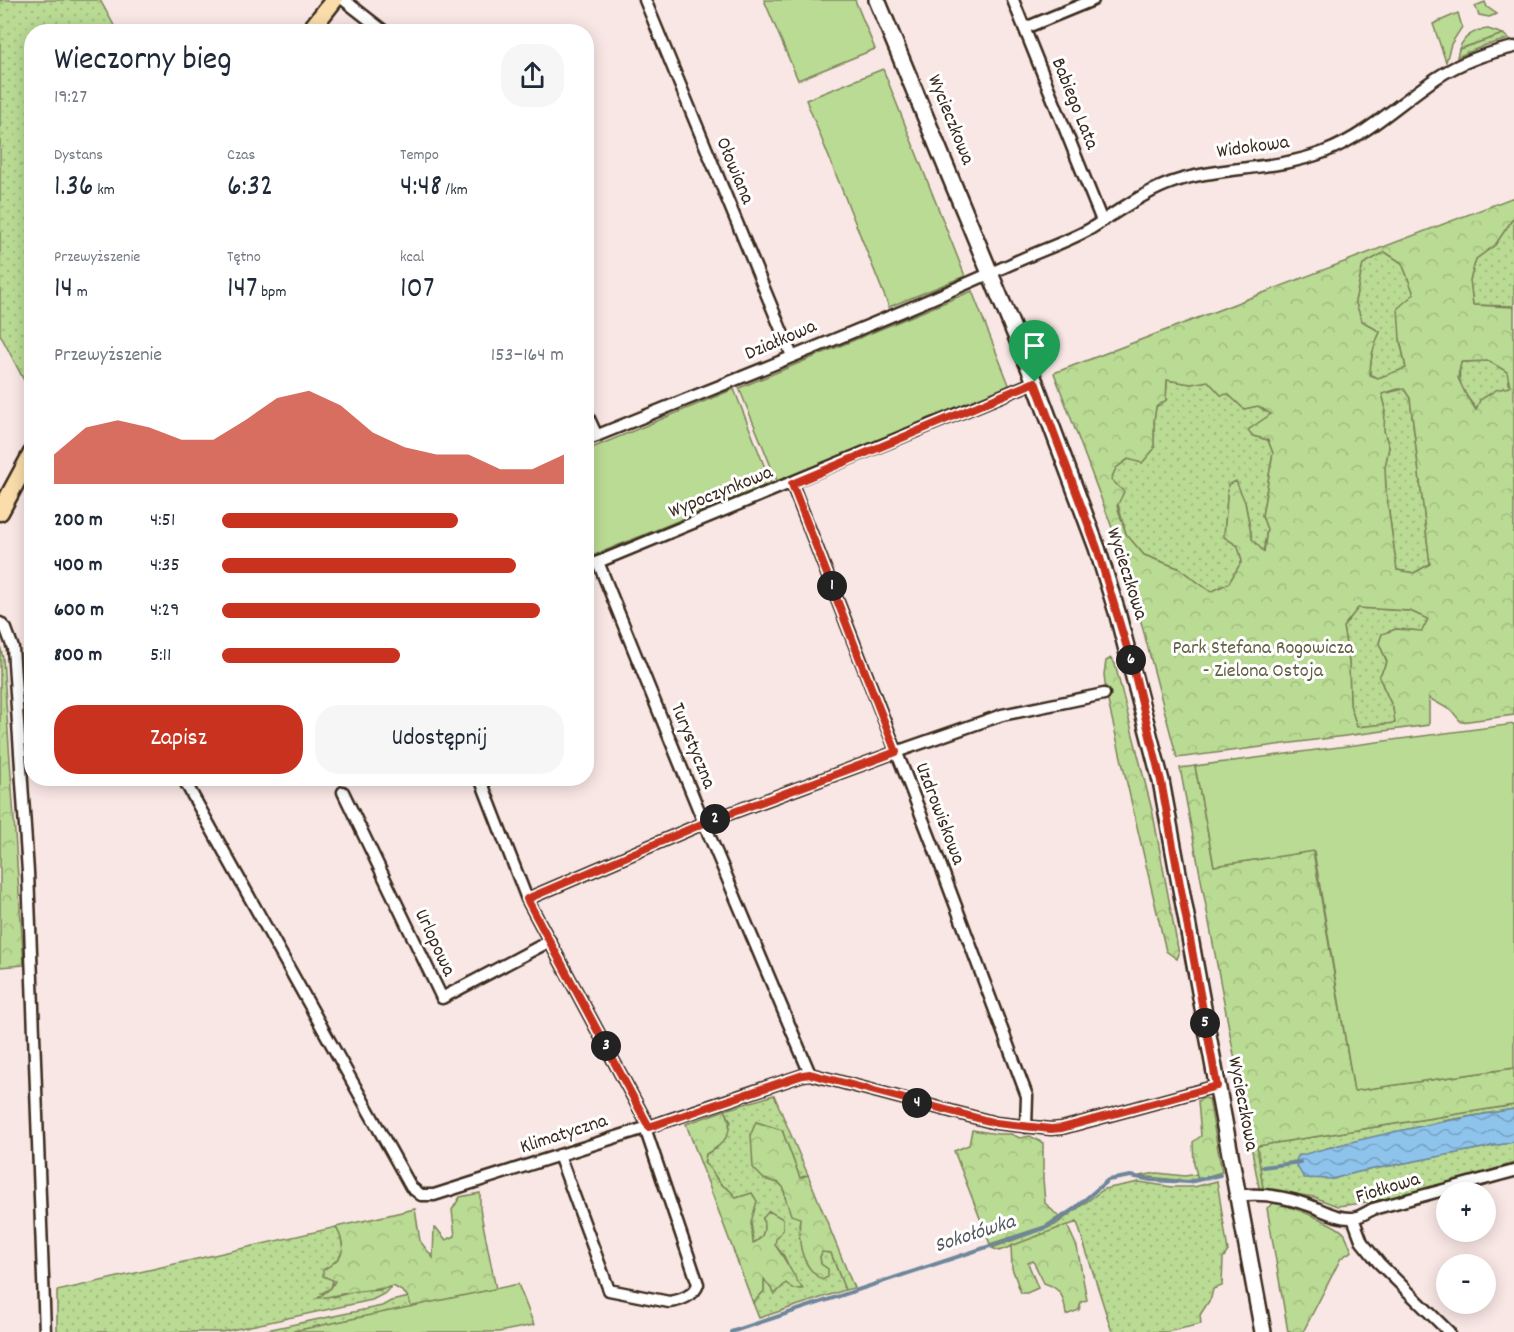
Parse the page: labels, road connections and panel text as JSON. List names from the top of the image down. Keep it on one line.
{"streets":{"street":["Babiego Lata","Wycieczkowa","Widokowa","Ołowiana","Działkowa","Wypoczynkowa","Turystyczna","Uzdrowiskowa","Urlopowa","Klimatyczna","Fiołkowa"]},"crossings":[["Babiego Lata","Widokowa"],["Wycieczkowa","Widokowa"],["Wycieczkowa","Działkowa"],["Wycieczkowa","Wypoczynkowa"],["Wycieczkowa","Fiołkowa"],["Widokowa","Działkowa"],["Ołowiana","Działkowa"],["Wypoczynkowa","Turystyczna"],["Wypoczynkowa","Uzdrowiskowa"],["Turystyczna","Klimatyczna"]],"water":["Sokołówka"],"parks":["Park Stefana Rogowicza - Zielona Ostoja"],"page":{"heading":["Wieczorny bieg","19:27"],"stats":[["Dystans","1.36 km"],["Czas","6:32"],["Tempo","4:48 /km"],["Przewyższenie","14 m"],["Tętno","147 bpm"],["kcal","107"]],"chart":["Przewyższenie","153–164 m"],"list":[{"name":"200 m","note":"4:51"},{"name":"400 m","note":"4:35"},{"name":"600 m","note":"4:29"},{"name":"800 m","note":"5:11"}],"pins":["1","6","2","5","3","4"],"buttons":["Zapisz","Udostępnij"],"map_buttons":["+","−"]}}
